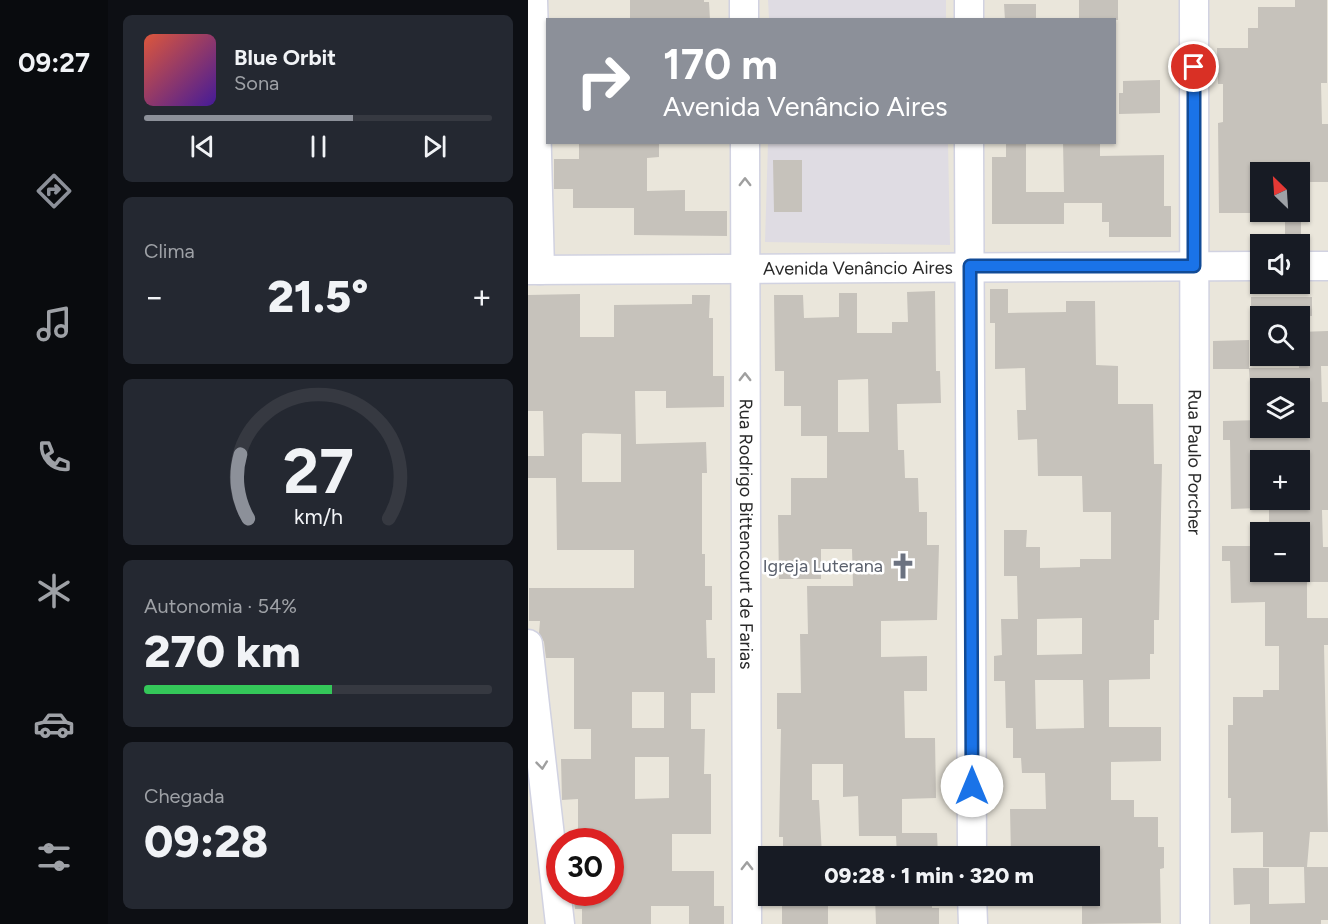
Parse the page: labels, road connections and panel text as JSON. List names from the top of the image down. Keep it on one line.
{"streets":{"street":["Avenida Venâncio Aires","Rua Paulo Porcher","Rua Rodrigo Bittencourt de Farias"]},"crossings":[["Avenida Venâncio Aires","Rua Paulo Porcher"],["Avenida Venâncio Aires","Rua Rodrigo Bittencourt de Farias"]],"places":{"church":["Igreja Luterana"]},"north":"top left","page":{"tabs":"09:27","turn":["170 m","Avenida Venâncio Aires"],"song":["Blue Orbit","Sona"],"map_buttons":["+","−"],"tile":["Clima",["Autonomia · 54%","270 km"],["Chegada","09:28"]],"heat":["−","21.5°","+"],"limit":"30","trip":"09:28 · 1 min · 320 m","gauge":["27","km/h"]}}
